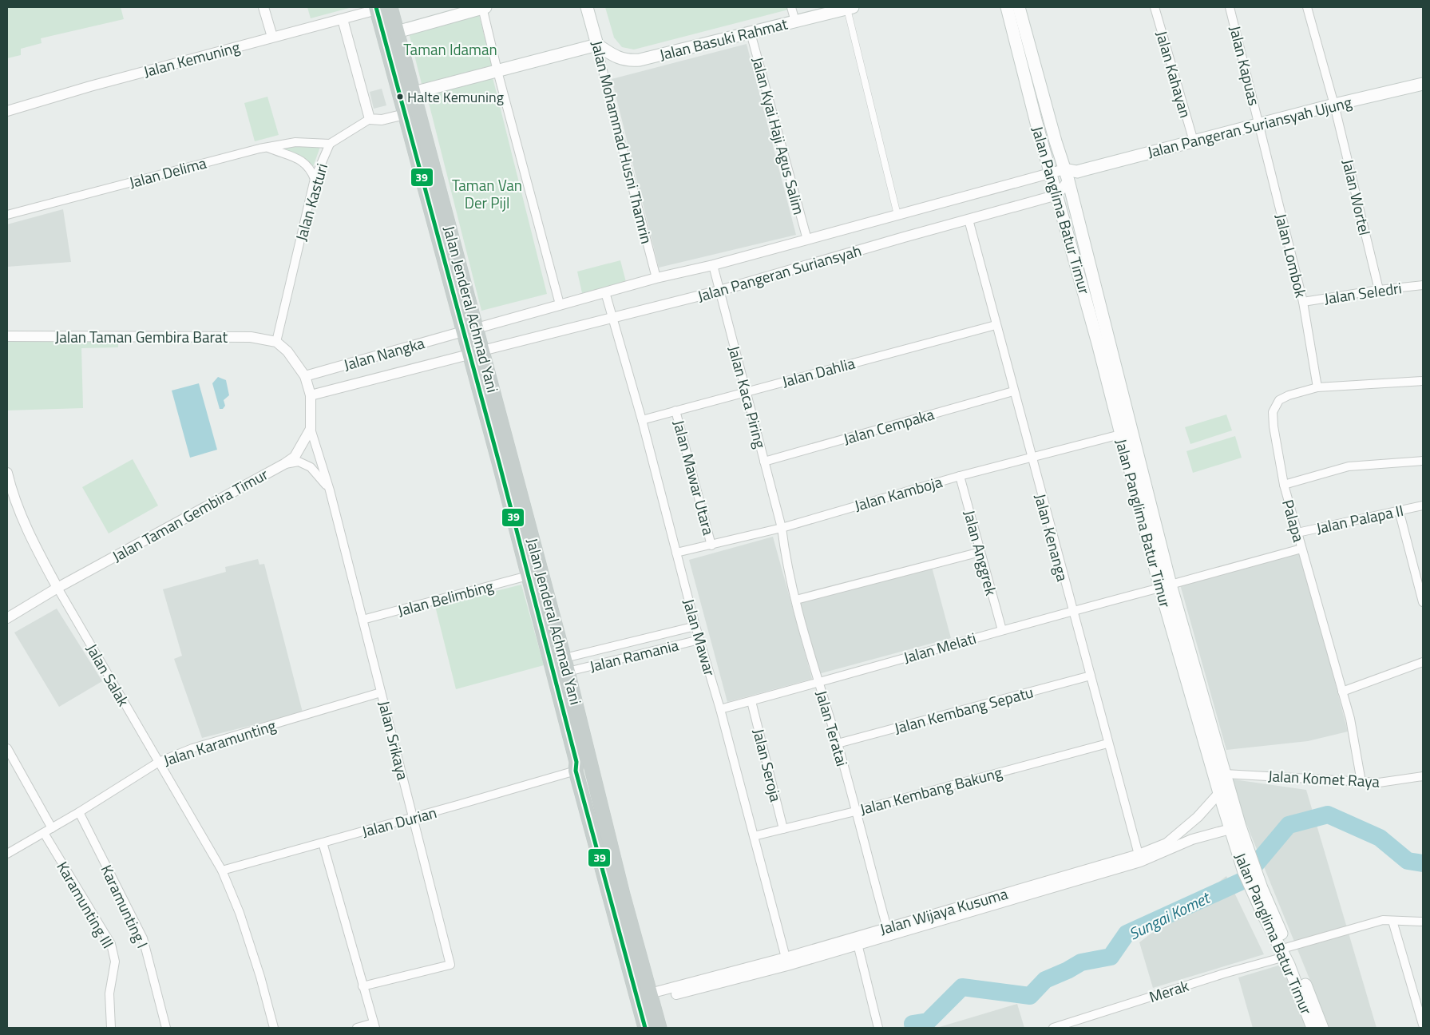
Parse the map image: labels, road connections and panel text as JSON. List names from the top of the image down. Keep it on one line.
{"streets":{"highway":["Jalan Jenderal Achmad Yani"],"main road":["Jalan Basuki Rahmat","Jalan Pangeran Suriansyah Ujung","Jalan Mohammad Husni Thamrin","Jalan Panglima Batur Timur"],"street":["Jalan Kemuning","Jalan Kapuas","Jalan Kahayan","Jalan Kyai Haji Agus Salim","Jalan Delima","Jalan Wortel","Jalan Kasturi","Jalan Lombok","Jalan Pangeran Suriansyah","Jalan Seledri","Jalan Taman Gembira Barat","Jalan Nangka","Jalan Dahlia","Jalan Kaca Piring","Jalan Cempaka","Jalan Mawar Utara","Jalan Kamboja","Jalan Taman Gembira Timur","Jalan Palapa II","Palapa","Jalan Kenanga","Jalan Anggrek","Jalan Belimbing","Jalan Mawar","Jalan Melati","Jalan Ramania","Jalan Salak","Jalan Kembang Sepatu","Jalan Teratai","Jalan Srikaya","Jalan Karamunting","Jalan Seroja","Jalan Komet Raya","Jalan Kembang Bakung","Jalan Durian","Karamunting III","Karamunting I","Jalan Wijaya Kusuma","Merak"]},"crossings":[["Jalan Basuki Rahmat","Jalan Kyai Haji Agus Salim"],["Jalan Basuki Rahmat","Jalan Mohammad Husni Thamrin"],["Jalan Kemuning","Jalan Jenderal Achmad Yani"],["Jalan Kapuas","Jalan Pangeran Suriansyah Ujung"],["Jalan Kapuas","Jalan Lombok"],["Jalan Kahayan","Jalan Pangeran Suriansyah Ujung"],["Jalan Pangeran Suriansyah Ujung","Jalan Wortel"],["Jalan Pangeran Suriansyah Ujung","Jalan Panglima Batur Timur"],["Jalan Pangeran Suriansyah Ujung","Jalan Lombok"],["Jalan Pangeran Suriansyah Ujung","Jalan Pangeran Suriansyah"],["Jalan Kyai Haji Agus Salim","Jalan Pangeran Suriansyah"],["Jalan Mohammad Husni Thamrin","Jalan Pangeran Suriansyah"],["Jalan Delima","Jalan Kasturi"],["Jalan Wortel","Jalan Seledri"],["Jalan Kasturi","Jalan Jenderal Achmad Yani"],["Jalan Kasturi","Jalan Taman Gembira Barat"],["Jalan Panglima Batur Timur","Jalan Pangeran Suriansyah"],["Jalan Panglima Batur Timur","Jalan Kamboja"],["Jalan Panglima Batur Timur","Jalan Melati"],["Jalan Panglima Batur Timur","Jalan Komet Raya"],["Jalan Panglima Batur Timur","Jalan Wijaya Kusuma"],["Jalan Panglima Batur Timur","Merak"],["Jalan Lombok","Jalan Seledri"],["Jalan Lombok","Palapa"],["Jalan Pangeran Suriansyah","Jalan Jenderal Achmad Yani"],["Jalan Pangeran Suriansyah","Jalan Nangka"],["Jalan Pangeran Suriansyah","Jalan Kaca Piring"],["Jalan Pangeran Suriansyah","Jalan Kenanga"],["Jalan Pangeran Suriansyah","Jalan Mawar"],["Jalan Jenderal Achmad Yani","Jalan Nangka"],["Jalan Jenderal Achmad Yani","Jalan Belimbing"],["Jalan Jenderal Achmad Yani","Jalan Ramania"],["Jalan Jenderal Achmad Yani","Jalan Durian"],["Jalan Jenderal Achmad Yani","Jalan Wijaya Kusuma"],["Jalan Dahlia","Jalan Kaca Piring"],["Jalan Dahlia","Jalan Mawar Utara"],["Jalan Dahlia","Jalan Kenanga"],["Jalan Dahlia","Jalan Mawar"],["Jalan Kaca Piring","Jalan Cempaka"],["Jalan Kaca Piring","Jalan Kamboja"],["Jalan Kaca Piring","Jalan Teratai"],["Jalan Cempaka","Jalan Kenanga"],["Jalan Mawar Utara","Jalan Kamboja"],["Jalan Kamboja","Jalan Kenanga"],["Jalan Kamboja","Jalan Anggrek"],["Jalan Kamboja","Jalan Mawar"],["Jalan Kamboja","Jalan Teratai"],["Jalan Taman Gembira Timur","Jalan Salak"],["Jalan Taman Gembira Timur","Jalan Srikaya"],["Jalan Palapa II","Palapa"],["Palapa","Jalan Melati"],["Palapa","Jalan Komet Raya"],["Jalan Kenanga","Jalan Melati"],["Jalan Kenanga","Jalan Kembang Sepatu"],["Jalan Kenanga","Jalan Kembang Bakung"],["Jalan Kenanga","Jalan Wijaya Kusuma"],["Jalan Anggrek","Jalan Melati"],["Jalan Belimbing","Jalan Srikaya"],["Jalan Mawar","Jalan Melati"],["Jalan Mawar","Jalan Ramania"],["Jalan Mawar","Jalan Kembang Bakung"],["Jalan Mawar","Jalan Wijaya Kusuma"],["Jalan Melati","Jalan Teratai"],["Jalan Melati","Jalan Seroja"],["Jalan Salak","Jalan Karamunting"],["Jalan Salak","Jalan Durian"],["Jalan Kembang Sepatu","Jalan Teratai"],["Jalan Teratai","Jalan Kembang Bakung"],["Jalan Teratai","Jalan Wijaya Kusuma"],["Jalan Srikaya","Jalan Karamunting"],["Jalan Srikaya","Jalan Durian"],["Jalan Karamunting","Karamunting III"],["Jalan Karamunting","Karamunting I"],["Jalan Seroja","Jalan Kembang Bakung"]],"water":["Sungai Komet"],"parks":["Taman Idaman","Taman Van Der Pijl"],"places":["Halte Kemuning"],"lines":["transit line 39"]}
